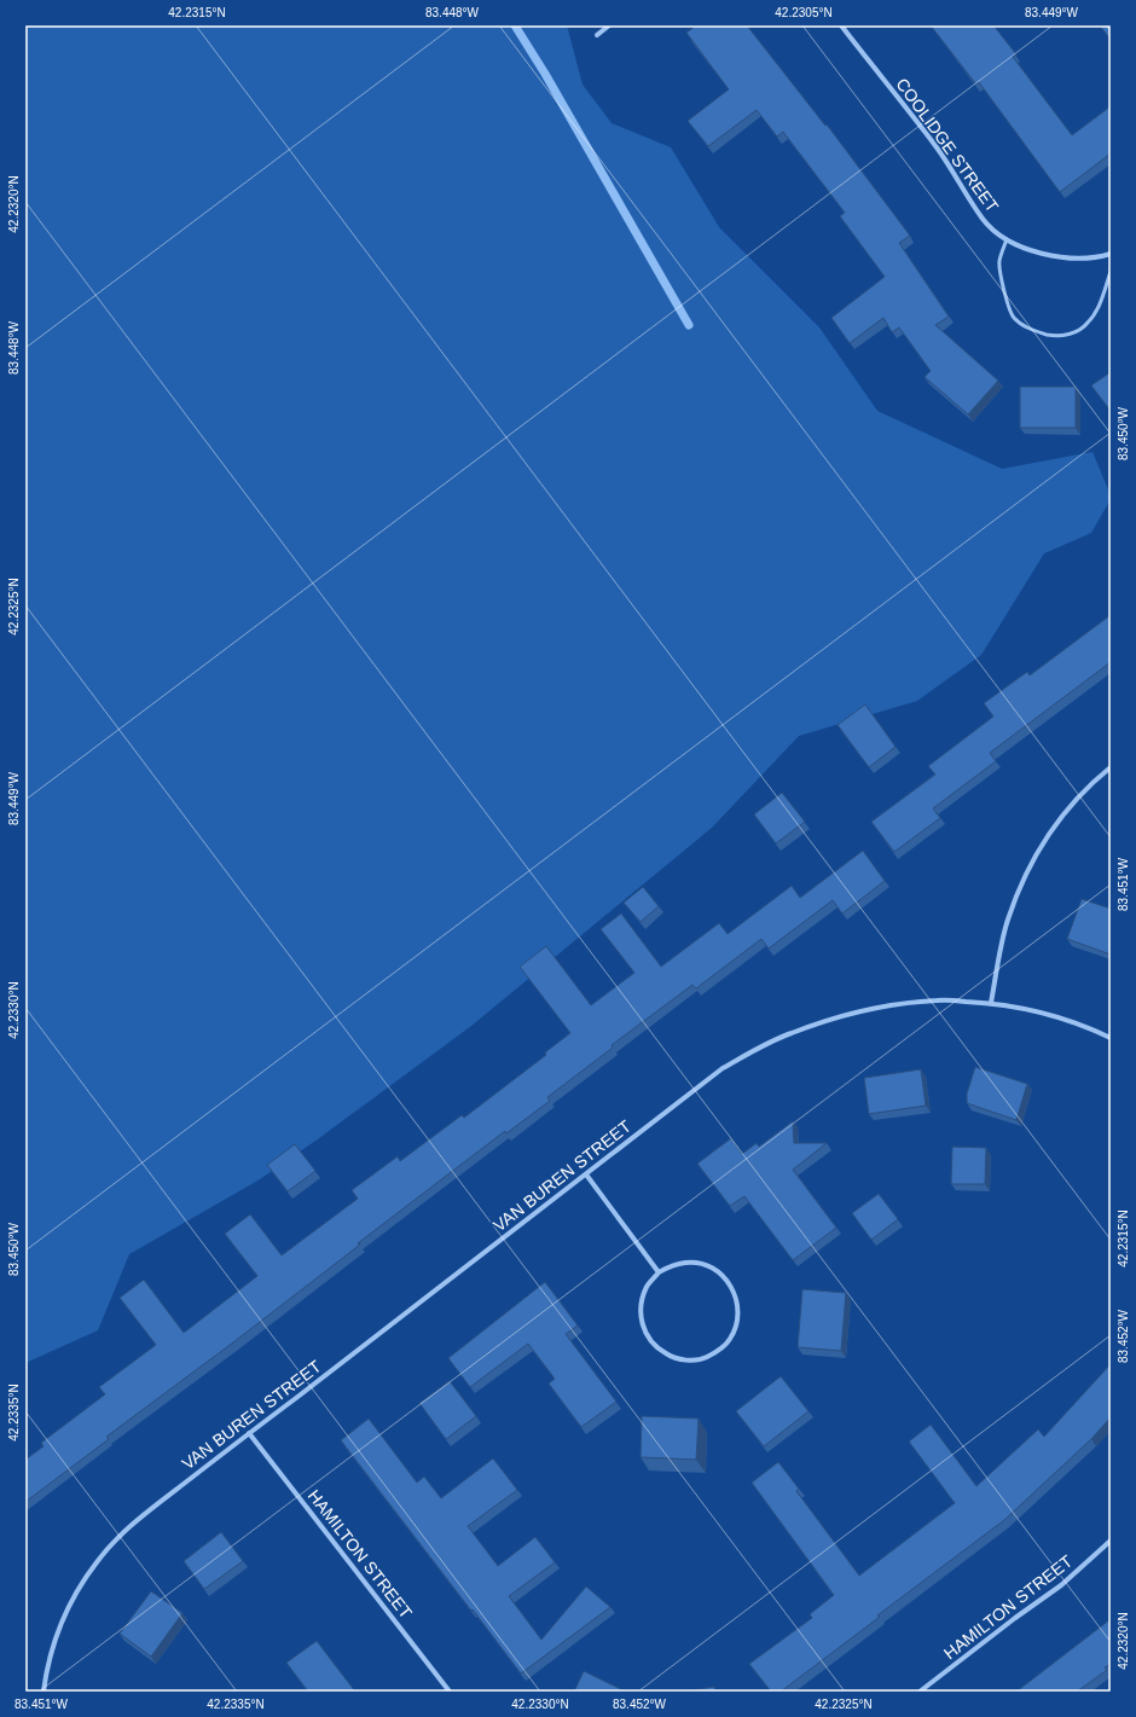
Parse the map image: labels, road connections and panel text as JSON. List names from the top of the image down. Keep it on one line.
{"streets":{"street":["COOLIDGE STREET","VAN BUREN STREET","HAMILTON STREET"]},"crossings":[["VAN BUREN STREET","HAMILTON STREET"]],"coordinates":["42.2315°N","83.448°W","42.2305°N","83.449°W","42.2320°N","83.450°W","42.2325°N","83.451°W","42.2330°N","83.452°W","42.2335°N"]}
